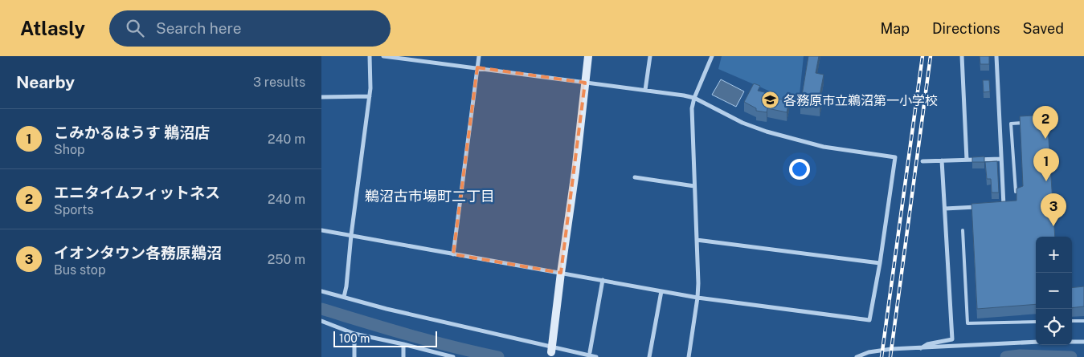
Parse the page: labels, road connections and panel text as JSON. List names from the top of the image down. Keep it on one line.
{"districts":["鵜沼古市場町二丁目"],"places":{"school or university":["各務原市立鵜沼第一小学校"]},"scale_bar":"100 m","page":{"header":"Atlasly","search":"Search here","nav":["Map","Directions","Saved"],"heading":["Nearby","3 results"],"pins":["2","1","3"],"list":[{"mark":"1","name":"こみかるはうす 鵜沼店","note":"Shop","value":"240 m"},{"mark":"2","name":"エニタイムフィットネス","note":"Sports","value":"240 m"},{"mark":"3","name":"イオンタウン各務原鵜沼","note":"Bus stop","value":"250 m"}],"map_buttons":["+","−"],"scale":"100 m"}}
